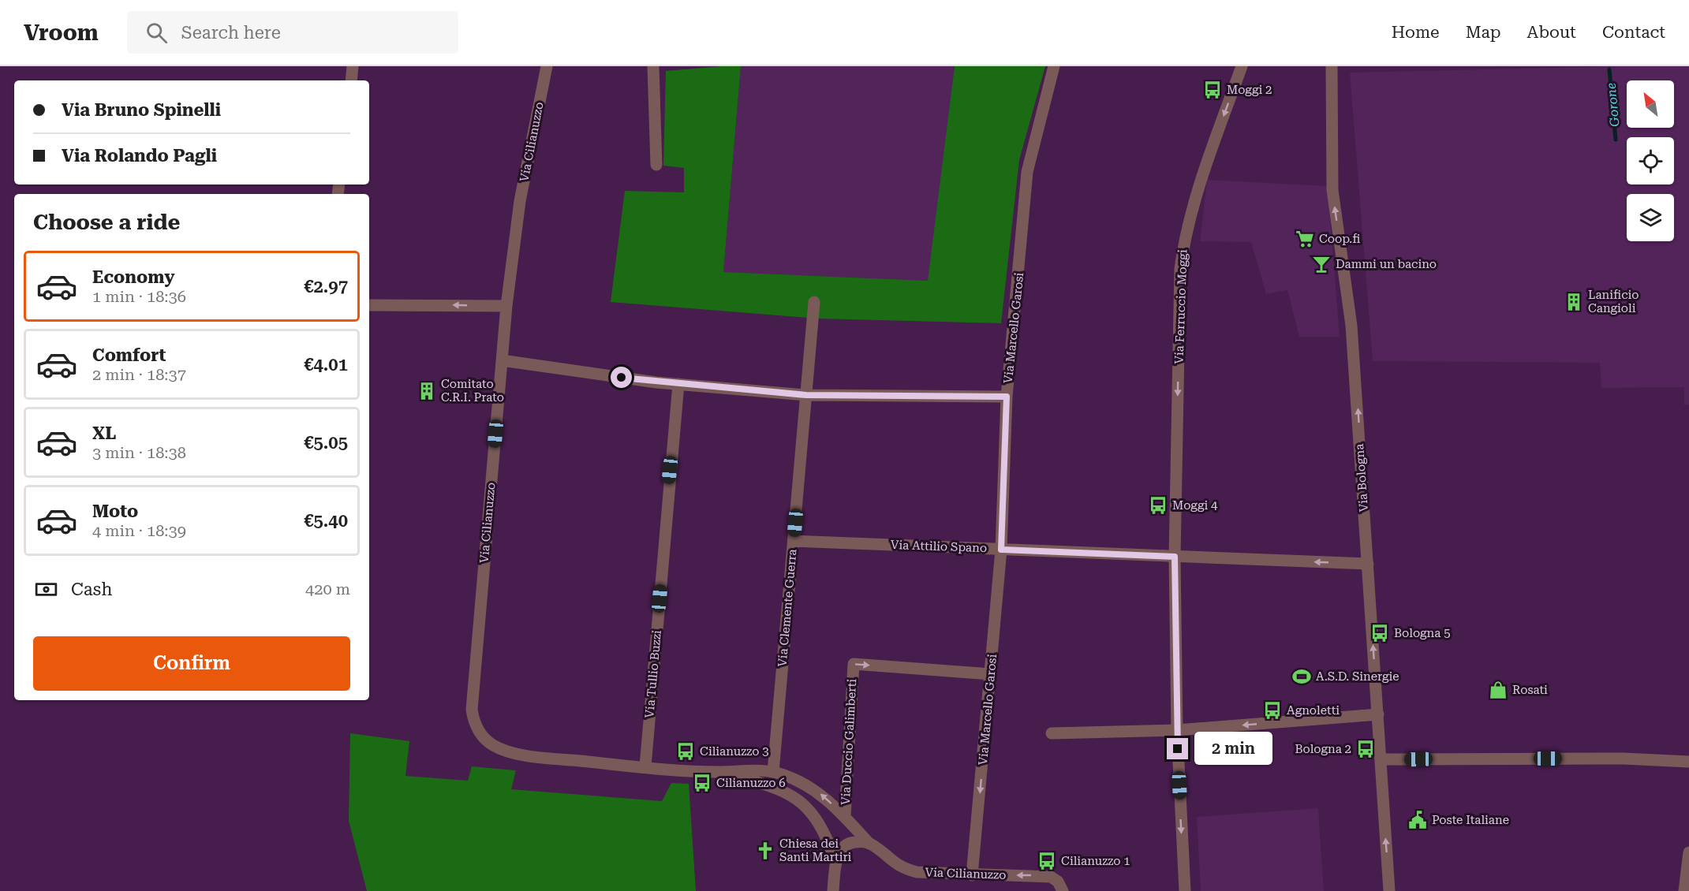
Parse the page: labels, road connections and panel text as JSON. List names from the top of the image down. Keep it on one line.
{"streets":{"street":["Via Cilianuzzo","Via Ferruccio Moggi","Via Marcello Garosi","Via Bologna","Via Attilio Spano","Via Clemente Guerra","Via Tullio Buzzi","Via Duccio Galimberti"]},"crossings":[["Via Cilianuzzo","Via Marcello Garosi"],["Via Cilianuzzo","Via Clemente Guerra"],["Via Cilianuzzo","Via Tullio Buzzi"],["Via Cilianuzzo","Via Duccio Galimberti"],["Via Ferruccio Moggi","Via Attilio Spano"],["Via Marcello Garosi","Via Attilio Spano"],["Via Marcello Garosi","Via Duccio Galimberti"],["Via Bologna","Via Attilio Spano"],["Via Attilio Spano","Via Clemente Guerra"]],"one_way":["Via Ferruccio Moggi","Via Bologna"],"water":["Gorone"],"places":{"bus stop":["Moggi 2","Moggi 4","Bologna 5","Agnoletti","Bologna 2","Cilianuzzo 3","Cilianuzzo 6","Cilianuzzo 1"],"supermarket":["Coop.fi"],"bar":["Dammi un bacino"],"building":["Lanificio Cangioli","Comitato C.R.I. Prato"],"sports":["A.S.D. Sinergie"],"shop":["Rosati"],"public building":["Poste Italiane"],"church":["Chiesa dei Santi Martiri"]},"north":"top left","page":{"header":"Vroom","search":"Search here","nav":["Home","Map","About","Contact"],"banner":["Via Bruno Spinelli","Via Rolando Pagli"],"heading":"Choose a ride","list":[{"name":"Economy","note":"1 min · 18:36","value":"€2.97"},{"name":"Comfort","note":"2 min · 18:37","value":"€4.01"},{"name":"XL","note":"3 min · 18:38","value":"€5.05"},{"name":"Moto","note":"4 min · 18:39","value":"€5.40"}],"pay":["Cash","420 m"],"buttons":"Confirm","bubble":"2 min"}}
